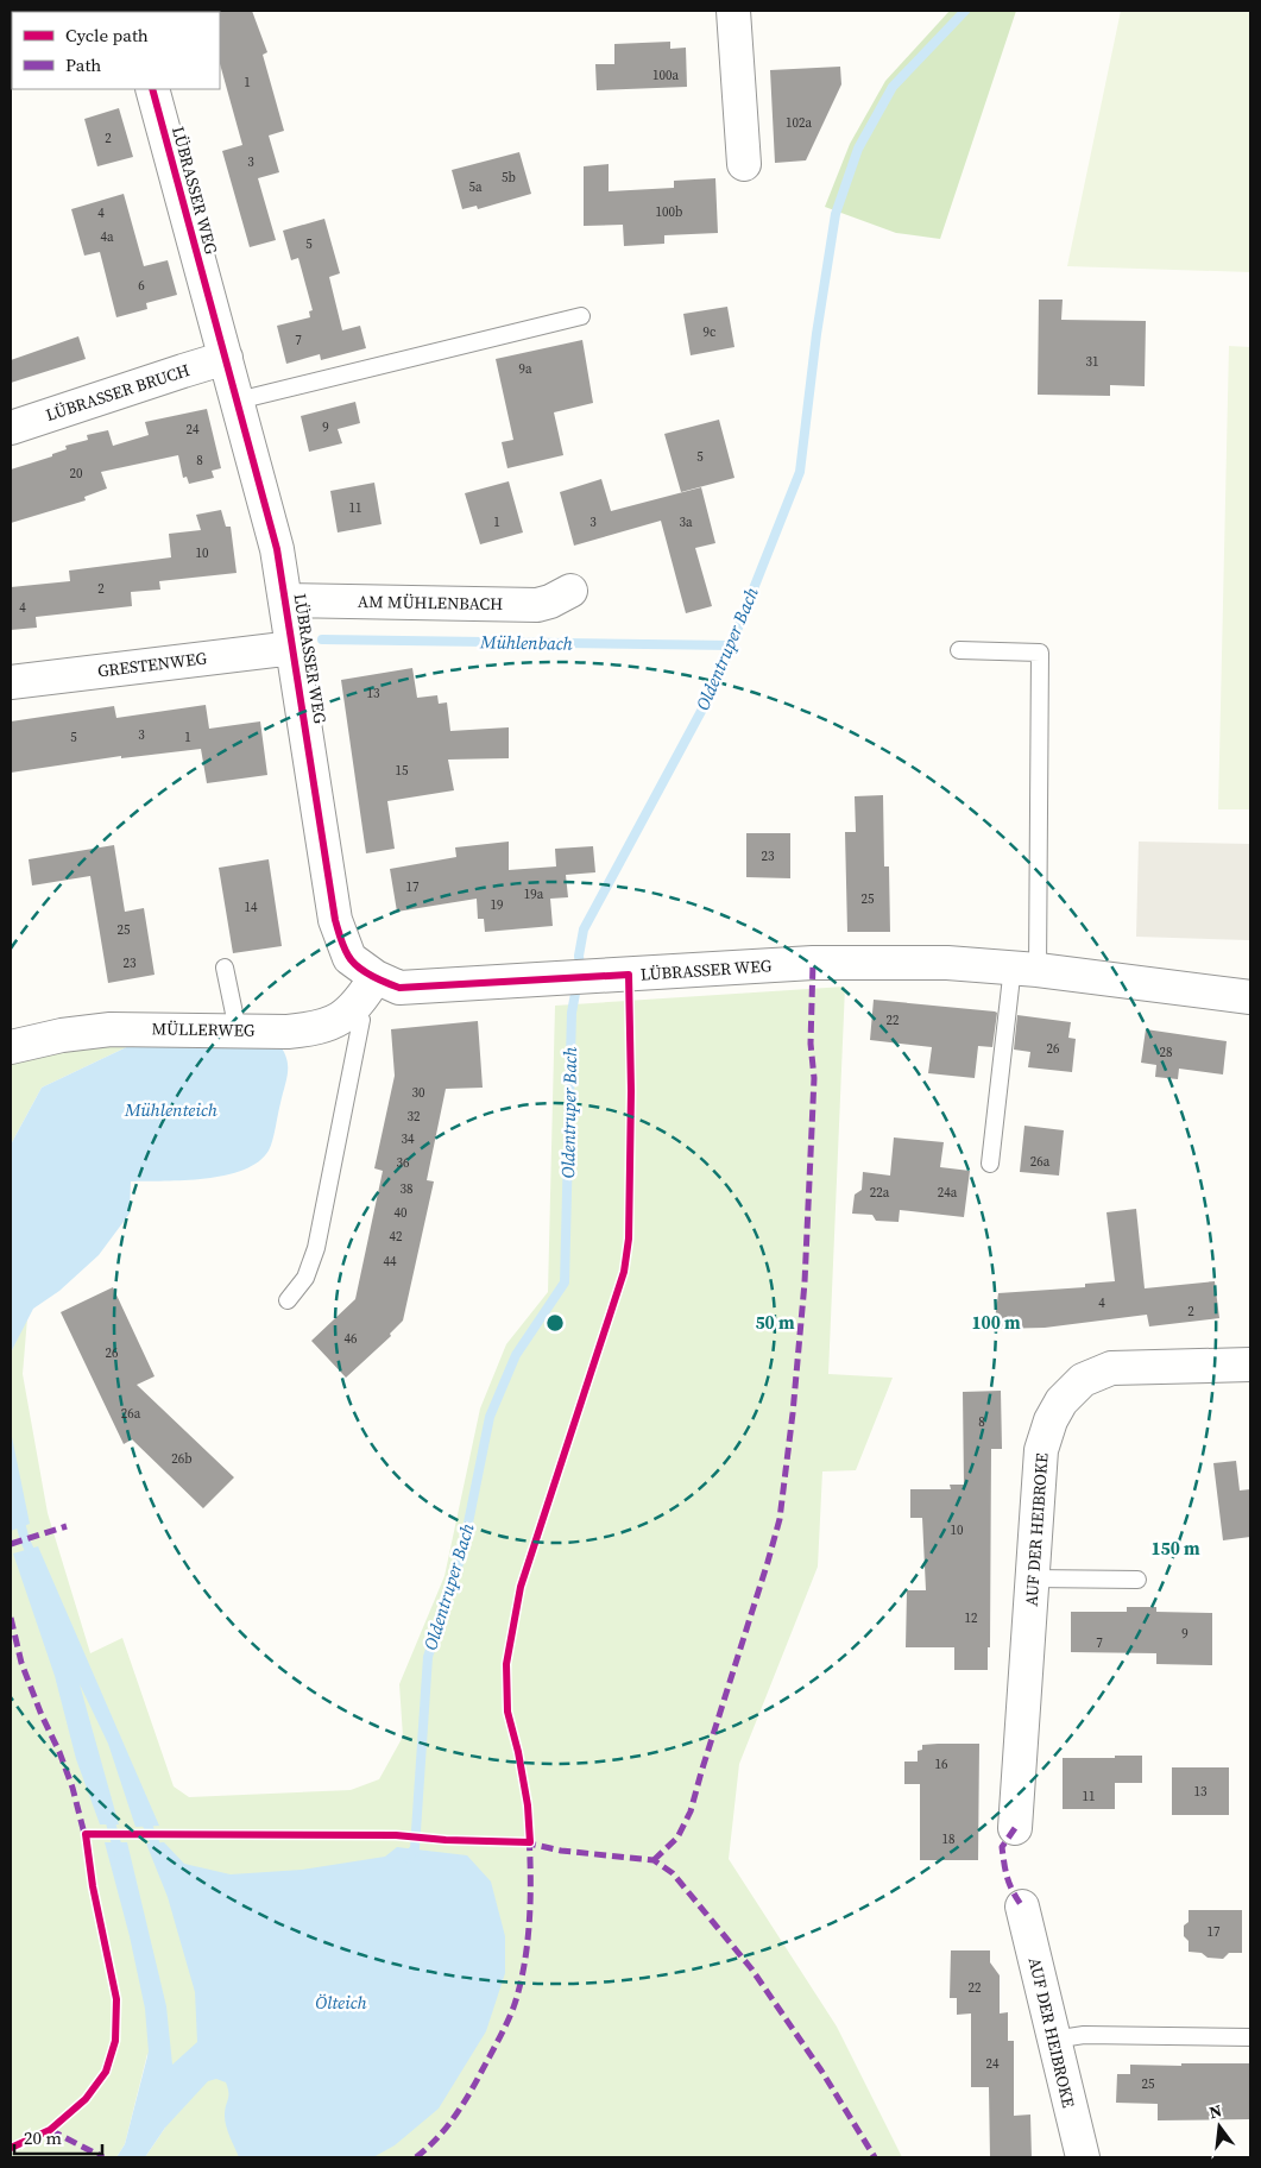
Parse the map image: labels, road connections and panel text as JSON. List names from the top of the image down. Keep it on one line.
{"streets":{"street":["LÜBRASSER WEG","LÜBRASSER BRUCH","AM MÜHLENBACH","GRESTENWEG","MÜLLERWEG","AUF DER HEIBROKE"]},"crossings":[["LÜBRASSER WEG","LÜBRASSER BRUCH"],["LÜBRASSER WEG","AM MÜHLENBACH"],["LÜBRASSER WEG","GRESTENWEG"],["LÜBRASSER WEG","MÜLLERWEG"]],"water":["Mühlenbach","Oldentruper Bach","Mühlenteich","Ölteich"],"house_numbers":["100a","1","102a","2","3","5b","5a","100b","4","4a","5","6","9c","7","31","9a","9","24","5","8","20","11","1","3","3a","10","2","4","13","3","5","1","15","23","17","19a","25","19","14","25","23","22","26","28","30","32","34","26a","36","38","22a","24a","40","42","44","4","2","46","26","26a","8","26b","10","12","9","7","16","13","11","18","17","22","24","25"],"legend":["Cycle path","Path"],"scale_bar":"20 m","north":"top","rings":["50 m","100 m","150 m"]}
